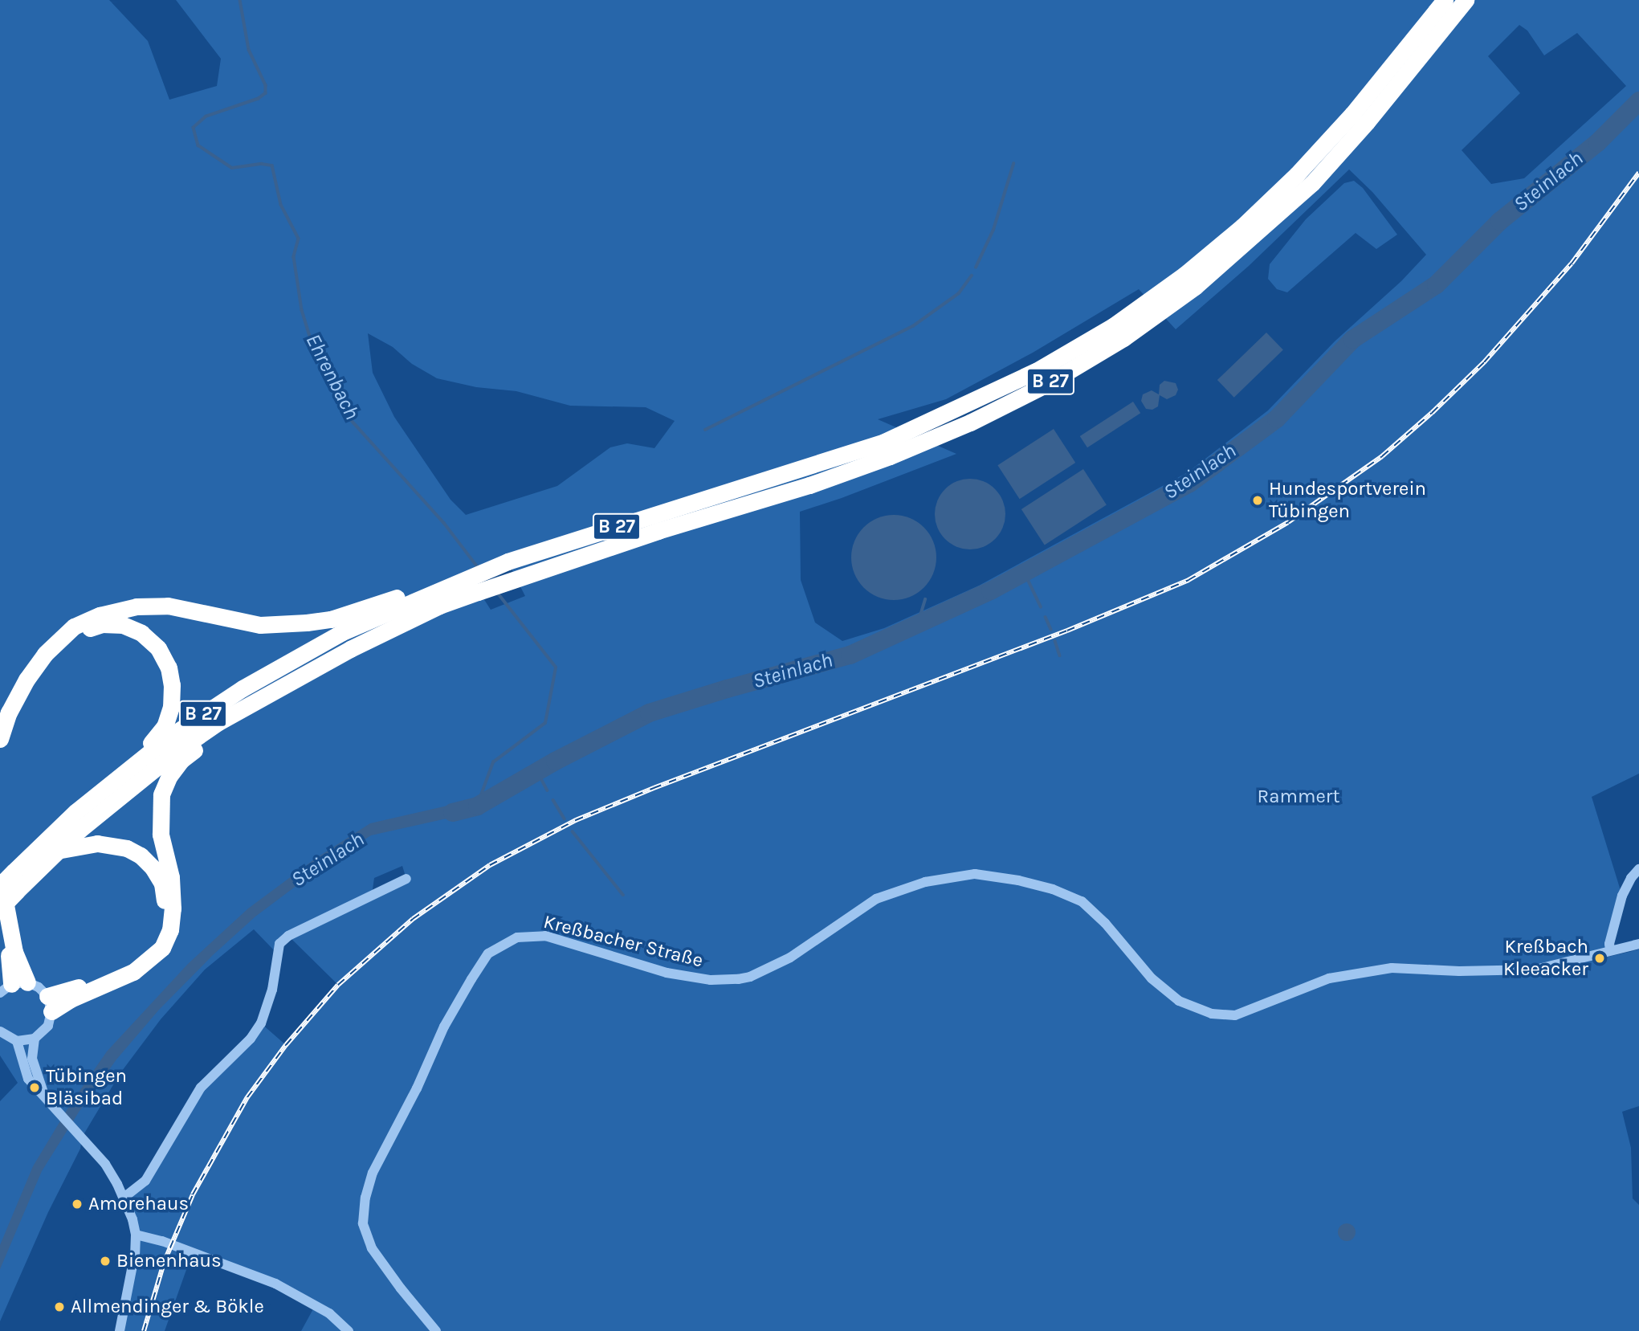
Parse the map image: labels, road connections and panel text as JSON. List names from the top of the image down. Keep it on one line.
{"streets":{"highway":["B 27"],"street":["Kreßbacher Straße"]},"water":["Steinlach","Ehrenbach"],"parks":["Rammert"],"places":["Hundesportverein Tübingen","Kreßbach Kleeacker","Tübingen Bläsibad","Amorehaus","Bienenhaus","Allmendinger & Bökle"]}
